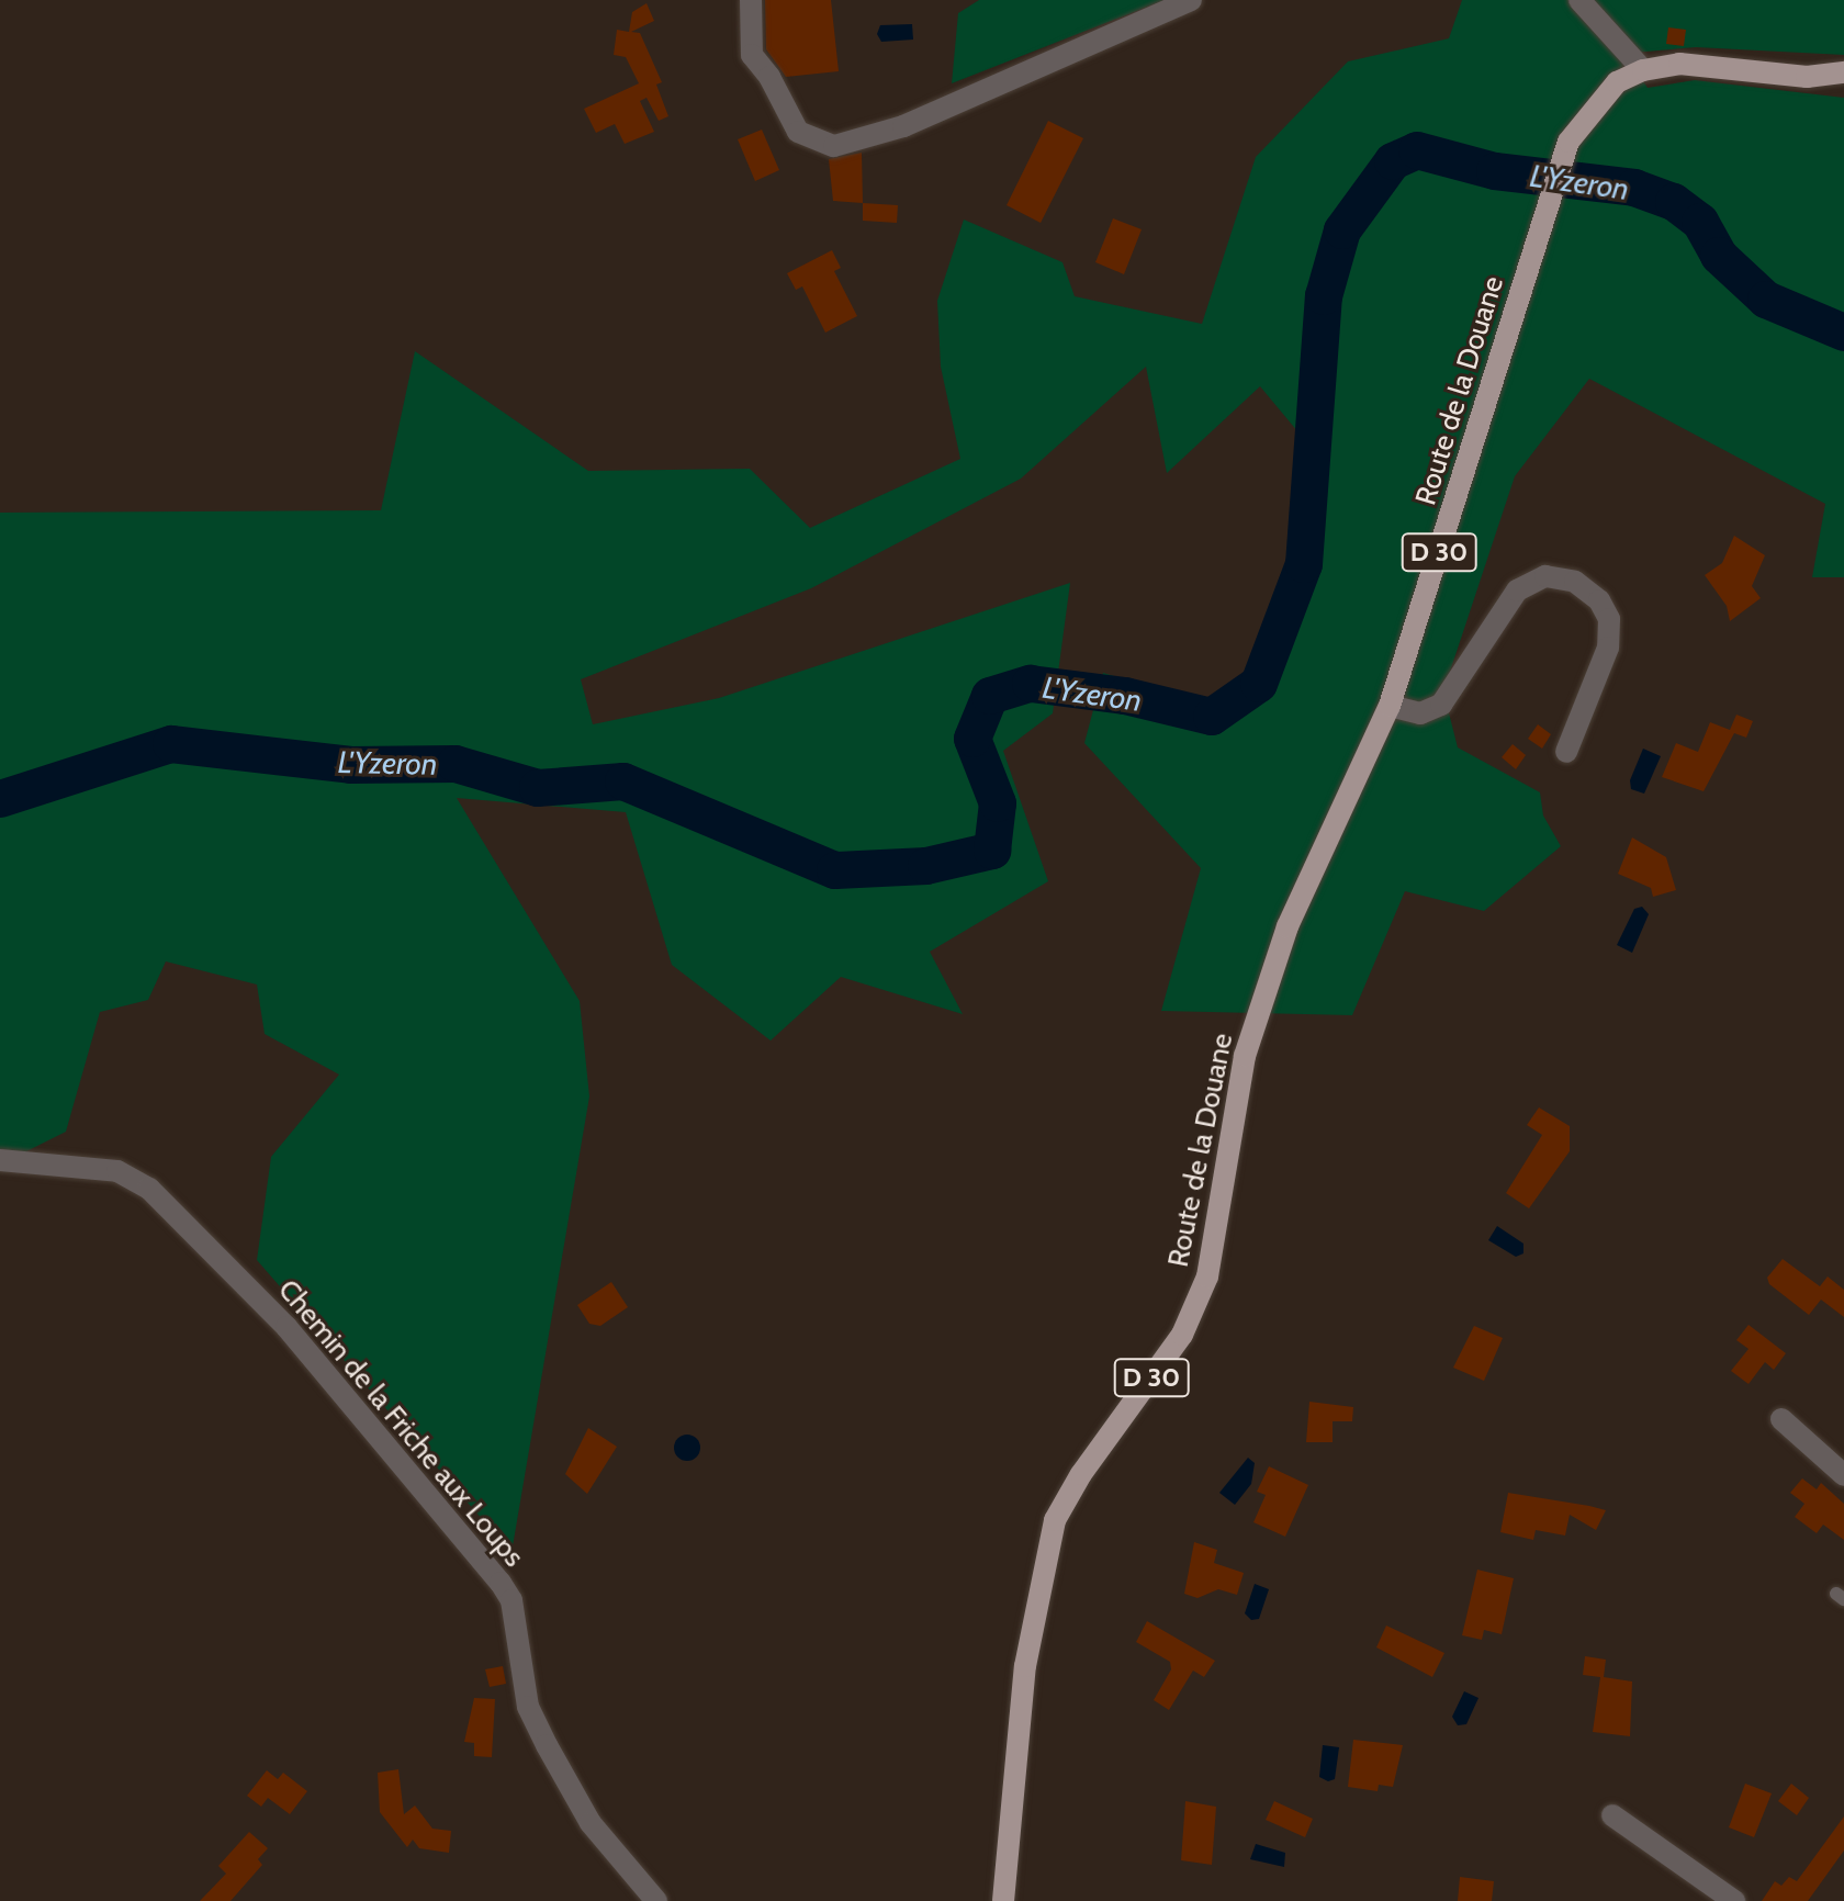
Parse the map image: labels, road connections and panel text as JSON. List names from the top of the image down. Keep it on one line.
{"streets":{"main road":["Route de la Douane","D 30"],"street":["Chemin de la Friche aux Loups"]},"crossings":[["Route de la Douane","D 30"]],"water":["L'Yzeron"]}
